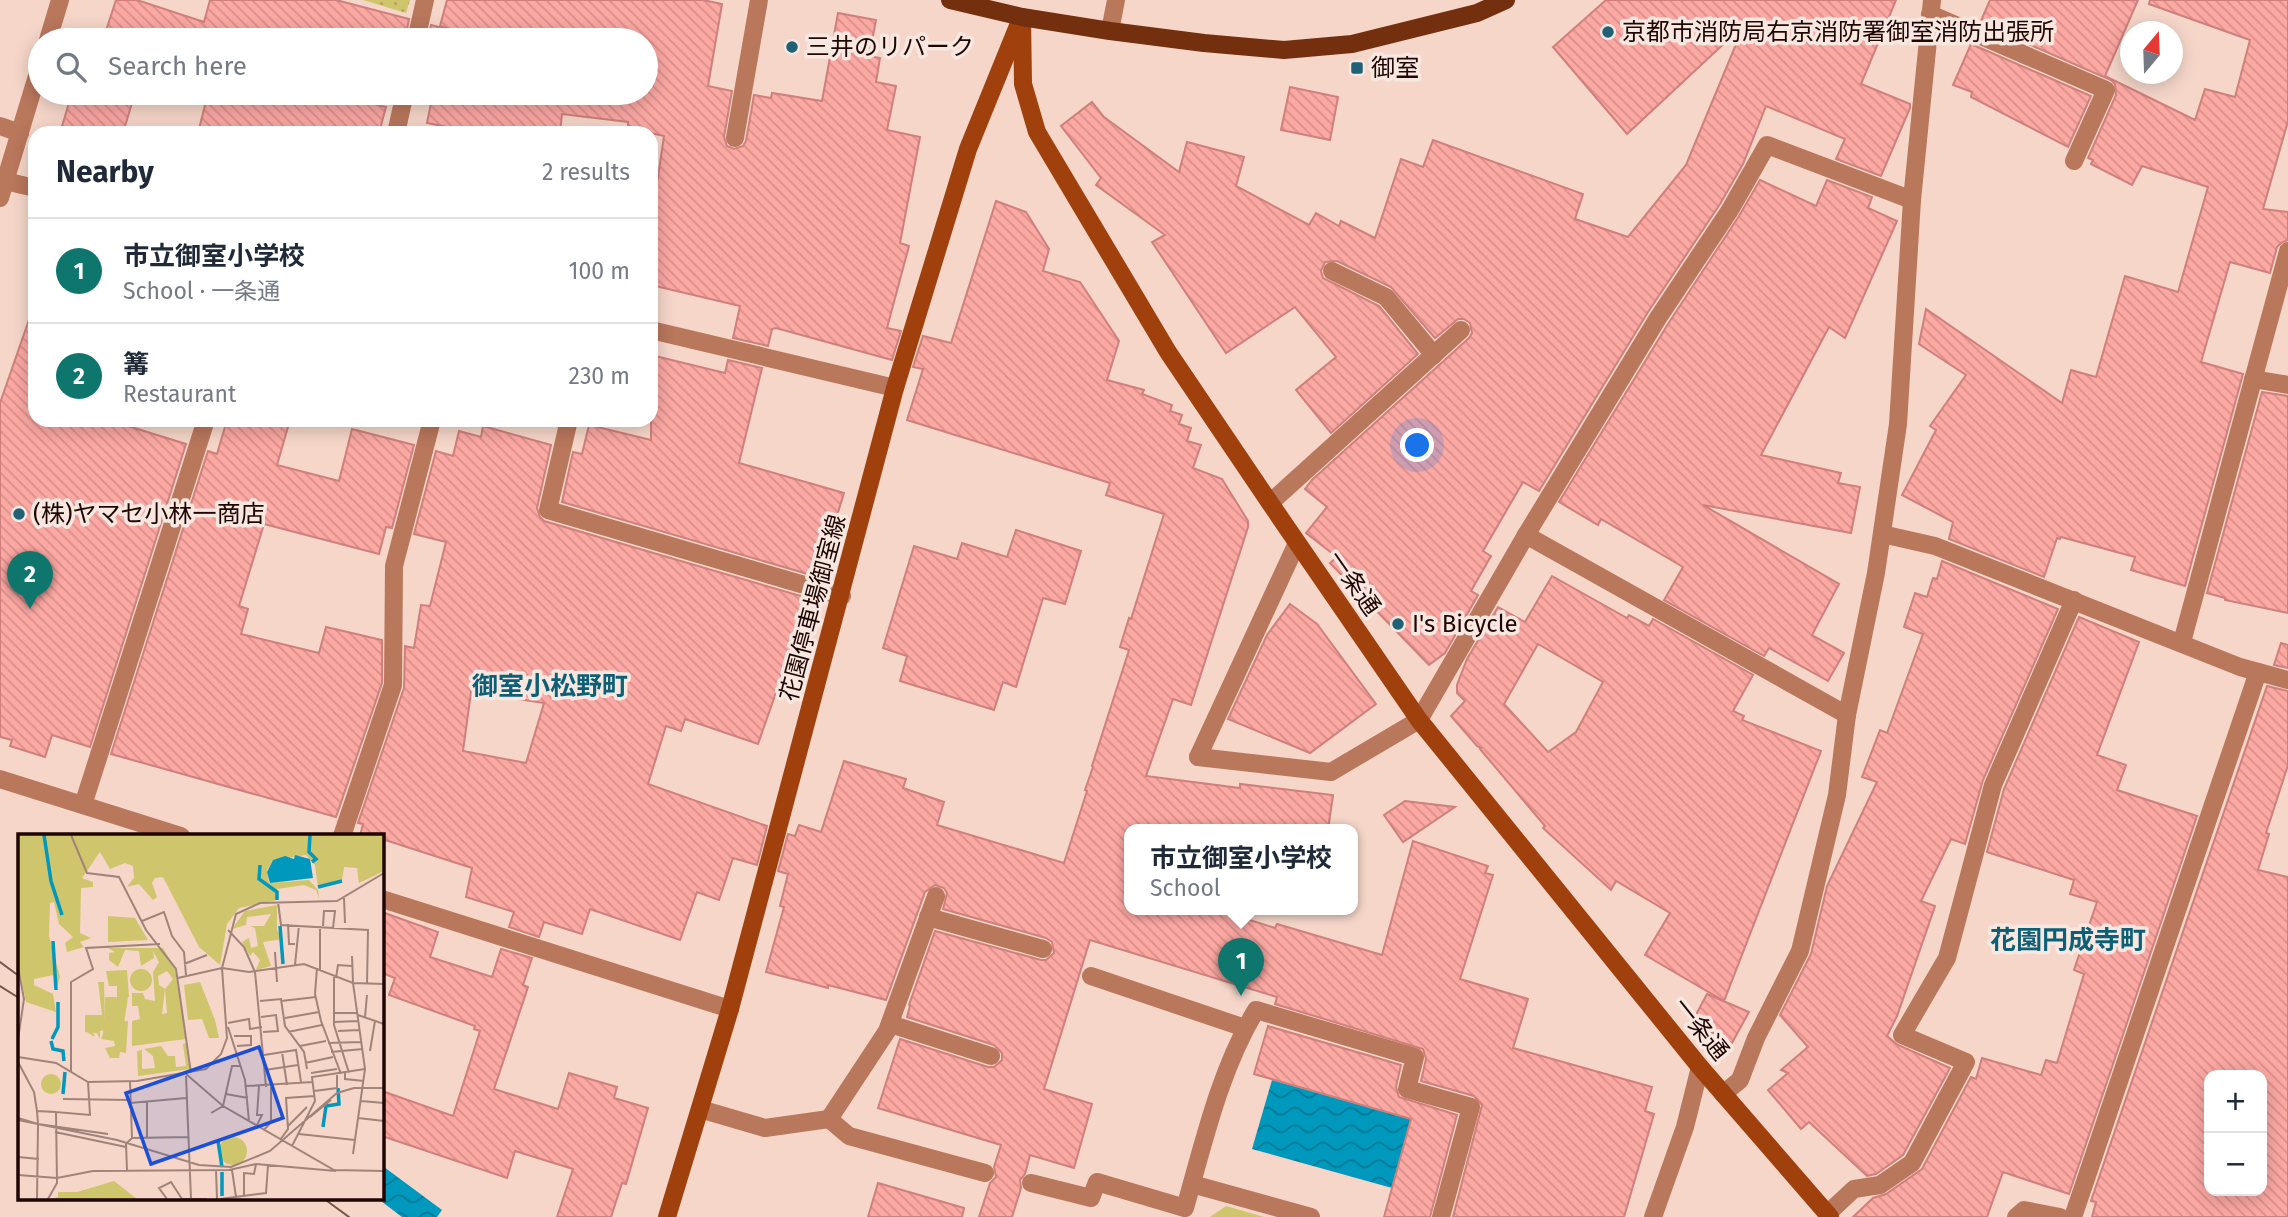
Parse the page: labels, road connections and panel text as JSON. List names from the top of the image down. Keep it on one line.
{"streets":{"main road":["一条通","花園停車場御室線"]},"crossings":[["一条通","花園停車場御室線"]],"districts":["御室小松野町","花園円成寺町"],"places":{"other":["京都市消防局右京消防署御室消防出張所","三井のリパーク","(株)ヤマセ小林一商店","I's Bicycle"],"transit":["御室"]},"north":"top","page":{"search":"Search here","heading":["Nearby","2 results"],"list":[{"mark":"1","name":"市立御室小学校","note":"School · 一条通","value":"100 m"},{"mark":"2","name":"篝","note":"Restaurant","value":"230 m"}],"pins":["2","1"],"popup":["市立御室小学校","School"],"map_buttons":["+","−"]}}
